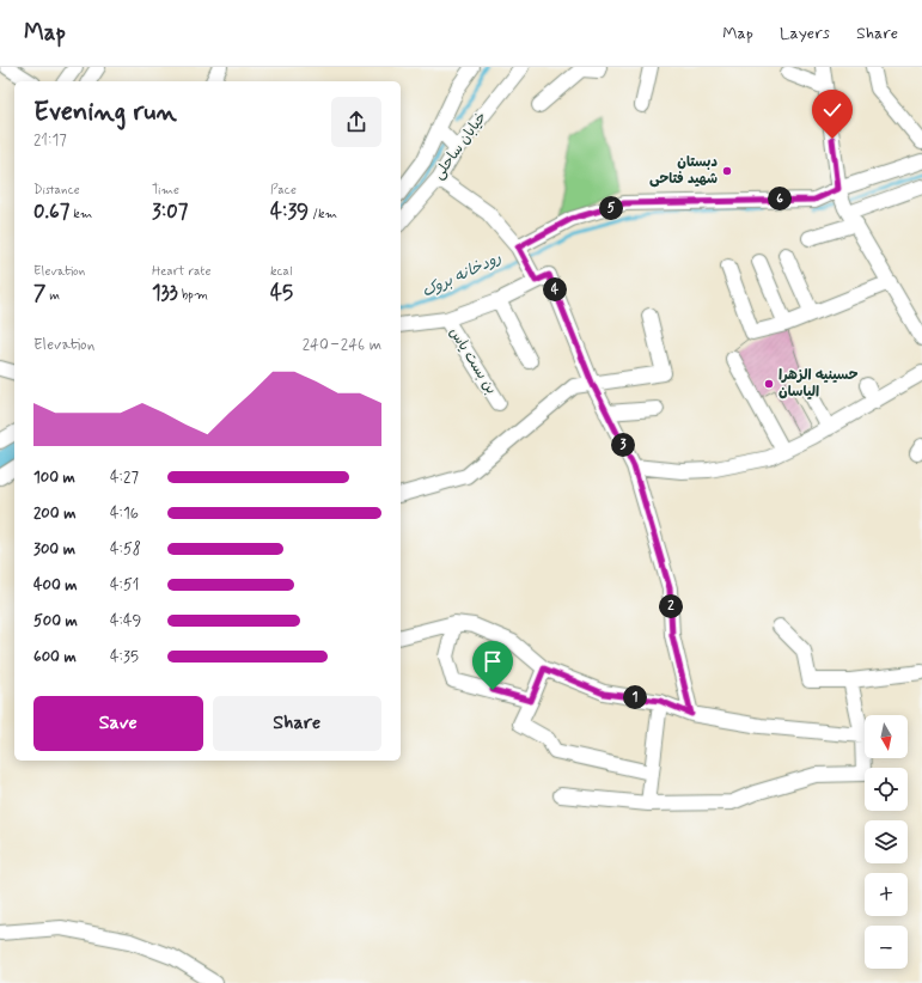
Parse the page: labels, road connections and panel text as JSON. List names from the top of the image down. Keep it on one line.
{"streets":{"street":["خیابان ساحلی","بن بست یاس"]},"water":["رودخانه بروک"],"places":["دبستان شهید فتاحی","حسینیه الزهرا الیاسان"],"north":"bottom","page":{"header":"Map","nav":["Map","Layers","Share"],"heading":["Evening run","21:17"],"stats":[["Distance","0.67 km"],["Time","3:07"],["Pace","4:39 /km"],["Elevation","7 m"],["Heart rate","133 bpm"],["kcal","45"]],"pins":["6","5","4","3","2","1"],"chart":["Elevation","240–246 m"],"list":[{"name":"100 m","note":"4:27"},{"name":"200 m","note":"4:16"},{"name":"300 m","note":"4:58"},{"name":"400 m","note":"4:51"},{"name":"500 m","note":"4:49"},{"name":"600 m","note":"4:35"}],"buttons":["Save","Share"],"map_buttons":["+","−"]}}
